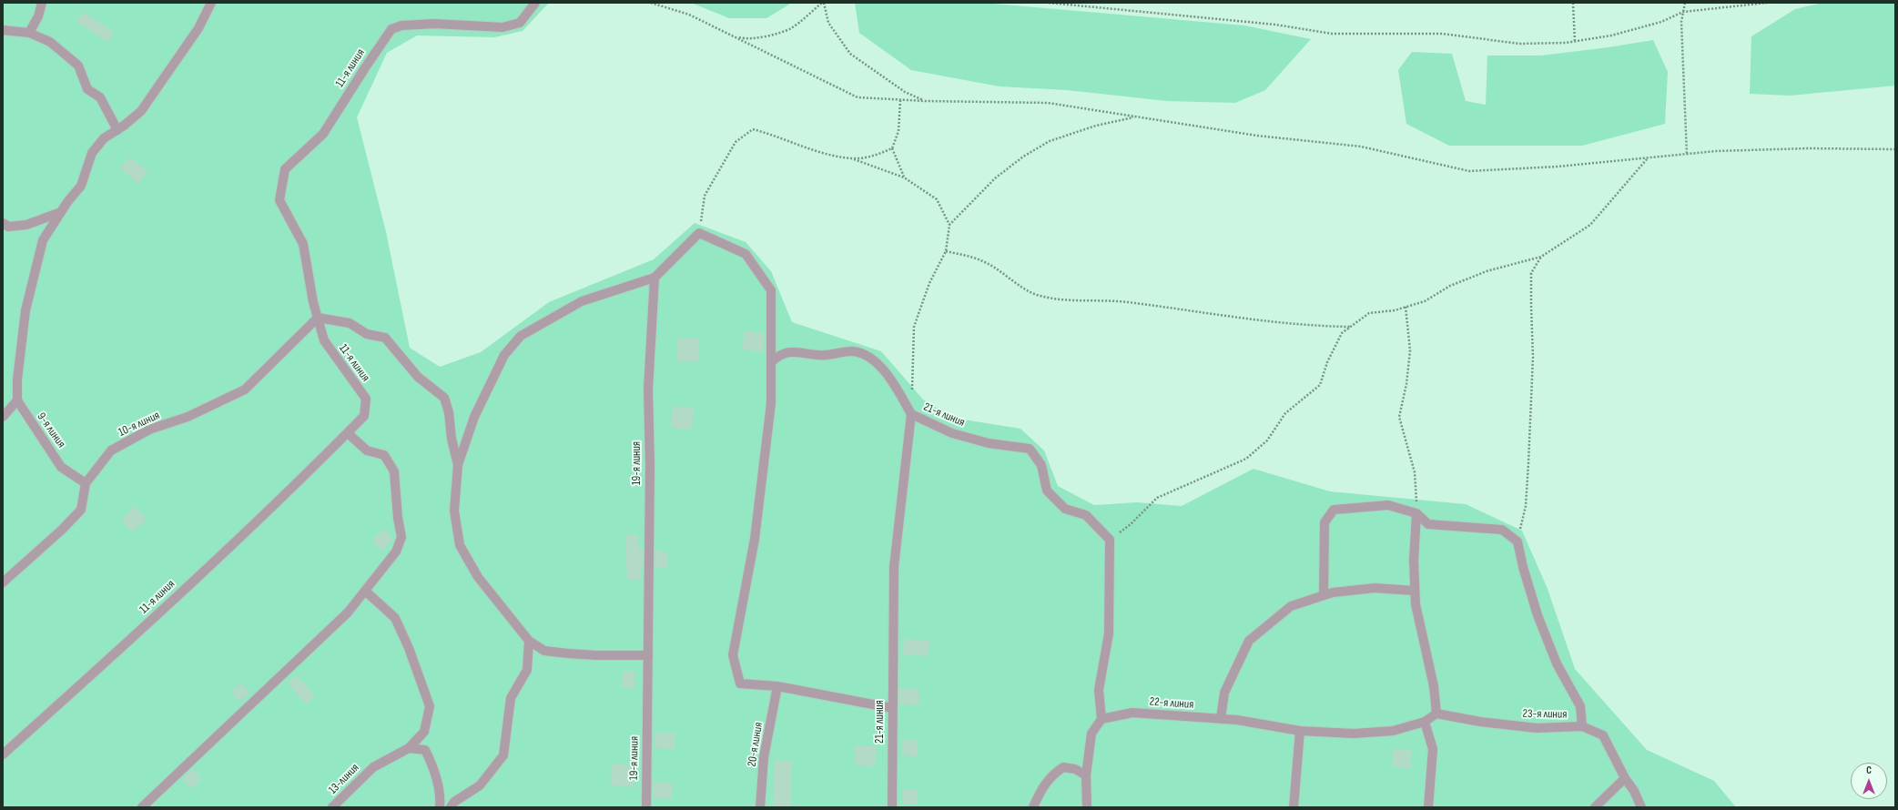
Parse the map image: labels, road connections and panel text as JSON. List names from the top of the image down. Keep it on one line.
{"streets":{"street":["11-я линия","21-я линия","10-я линия","9-я линия","19-я линия","22-я линия","23-я линия","20-я линия","13-линия"]},"crossings":[["11-я линия","10-я линия"],["10-я линия","9-я линия"]],"north":"top"}
